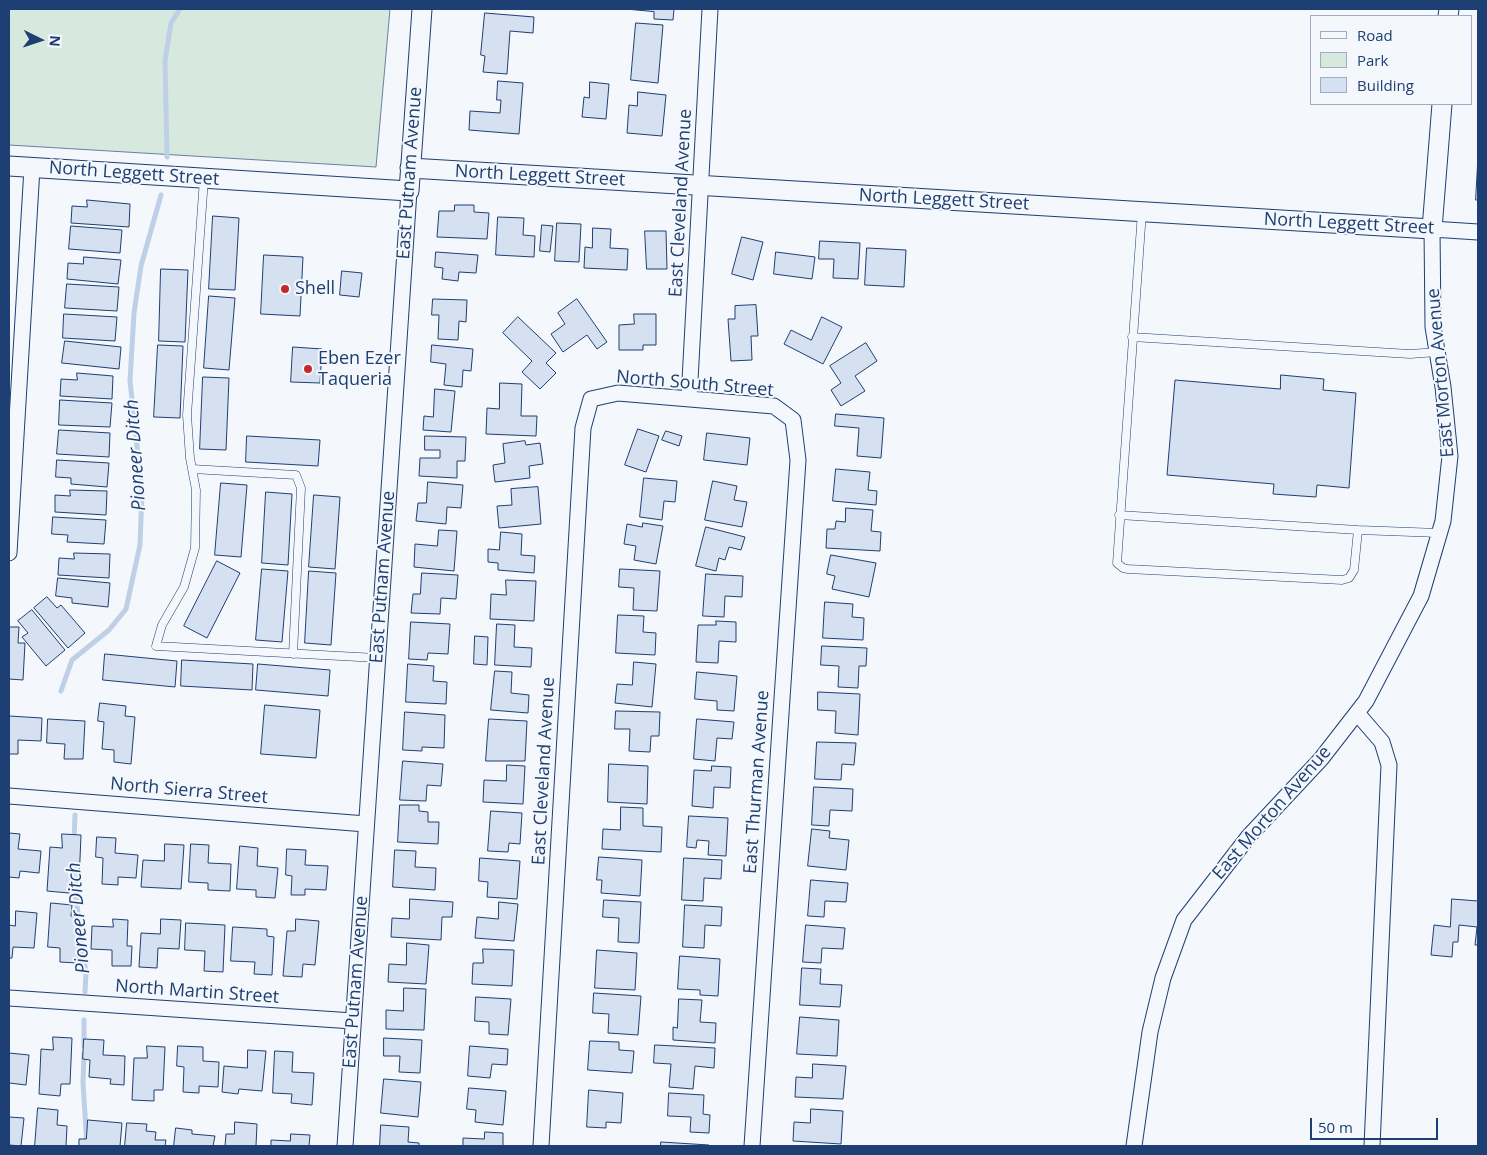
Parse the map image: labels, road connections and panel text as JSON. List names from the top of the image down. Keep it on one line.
{"streets":{"street":["East Putnam Avenue","North Leggett Street","East Cleveland Avenue","East Morton Avenue","North South Street","East Thurman Avenue","North Sierra Street","North Martin Street"]},"crossings":[["East Putnam Avenue","North Leggett Street"],["East Putnam Avenue","North Sierra Street"],["East Putnam Avenue","North Martin Street"],["North Leggett Street","East Cleveland Avenue"],["North Leggett Street","East Morton Avenue"],["East Cleveland Avenue","North South Street"],["North South Street","East Thurman Avenue"]],"water":["Pioneer Ditch"],"places":["Shell","Eben Ezer Taqueria"],"legend":["Road","Park","Building"],"scale_bar":"50 m","north":"right"}
